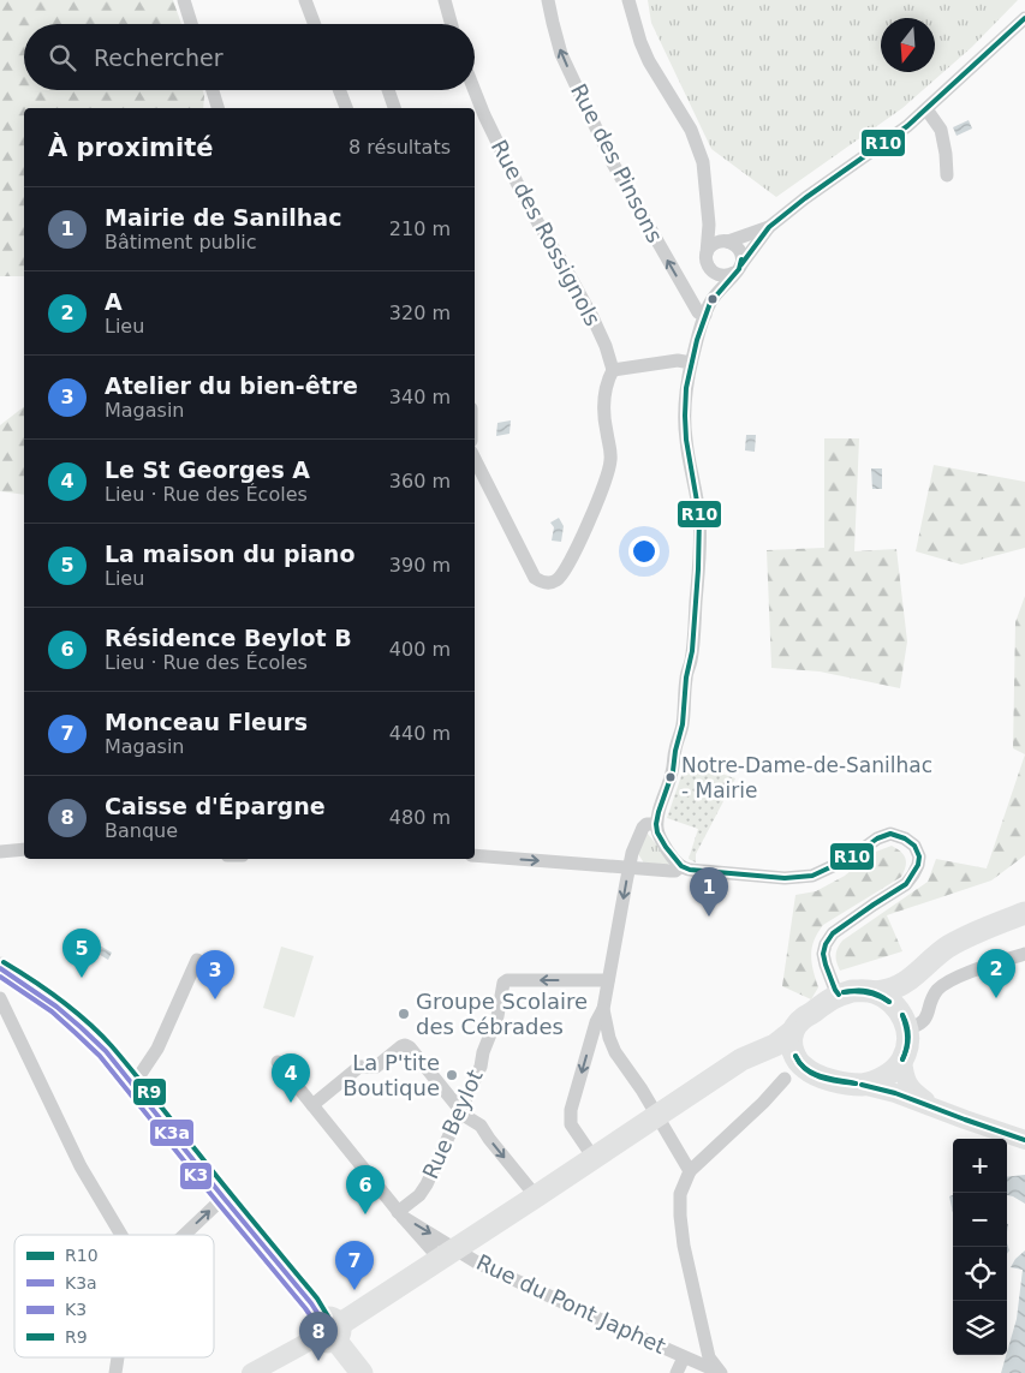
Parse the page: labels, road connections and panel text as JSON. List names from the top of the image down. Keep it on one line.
{"streets":{"street":["Rue des Pinsons","Rue des Rossignols","Rue Beylot","Rue du Pont Japhet"]},"one_way":["Rue Beylot"],"places":["Notre-Dame-de-Sanilhac - Mairie","Groupe Scolaire des Cébrades","La P'tite Boutique"],"lines":["transit line R10","transit line R9","transit line K3a","transit line K3"],"legend":["R10","K3a","K3","R9"],"north":"bottom","page":{"search":"Rechercher","heading":["À proximité","8 résultats"],"list":[{"mark":"1","name":"Mairie de Sanilhac","note":"Bâtiment public","value":"210 m"},{"mark":"2","name":"A","note":"Lieu","value":"320 m"},{"mark":"3","name":"Atelier du bien-être","note":"Magasin","value":"340 m"},{"mark":"4","name":"Le St Georges A","note":"Lieu · Rue des Écoles","value":"360 m"},{"mark":"5","name":"La maison du piano","note":"Lieu","value":"390 m"},{"mark":"6","name":"Résidence Beylot B","note":"Lieu · Rue des Écoles","value":"400 m"},{"mark":"7","name":"Monceau Fleurs","note":"Magasin","value":"440 m"},{"mark":"8","name":"Caisse d'Épargne","note":"Banque","value":"480 m"}],"pins":["1","5","2","3","4","6","7","8"],"map_buttons":["+","−"]}}
